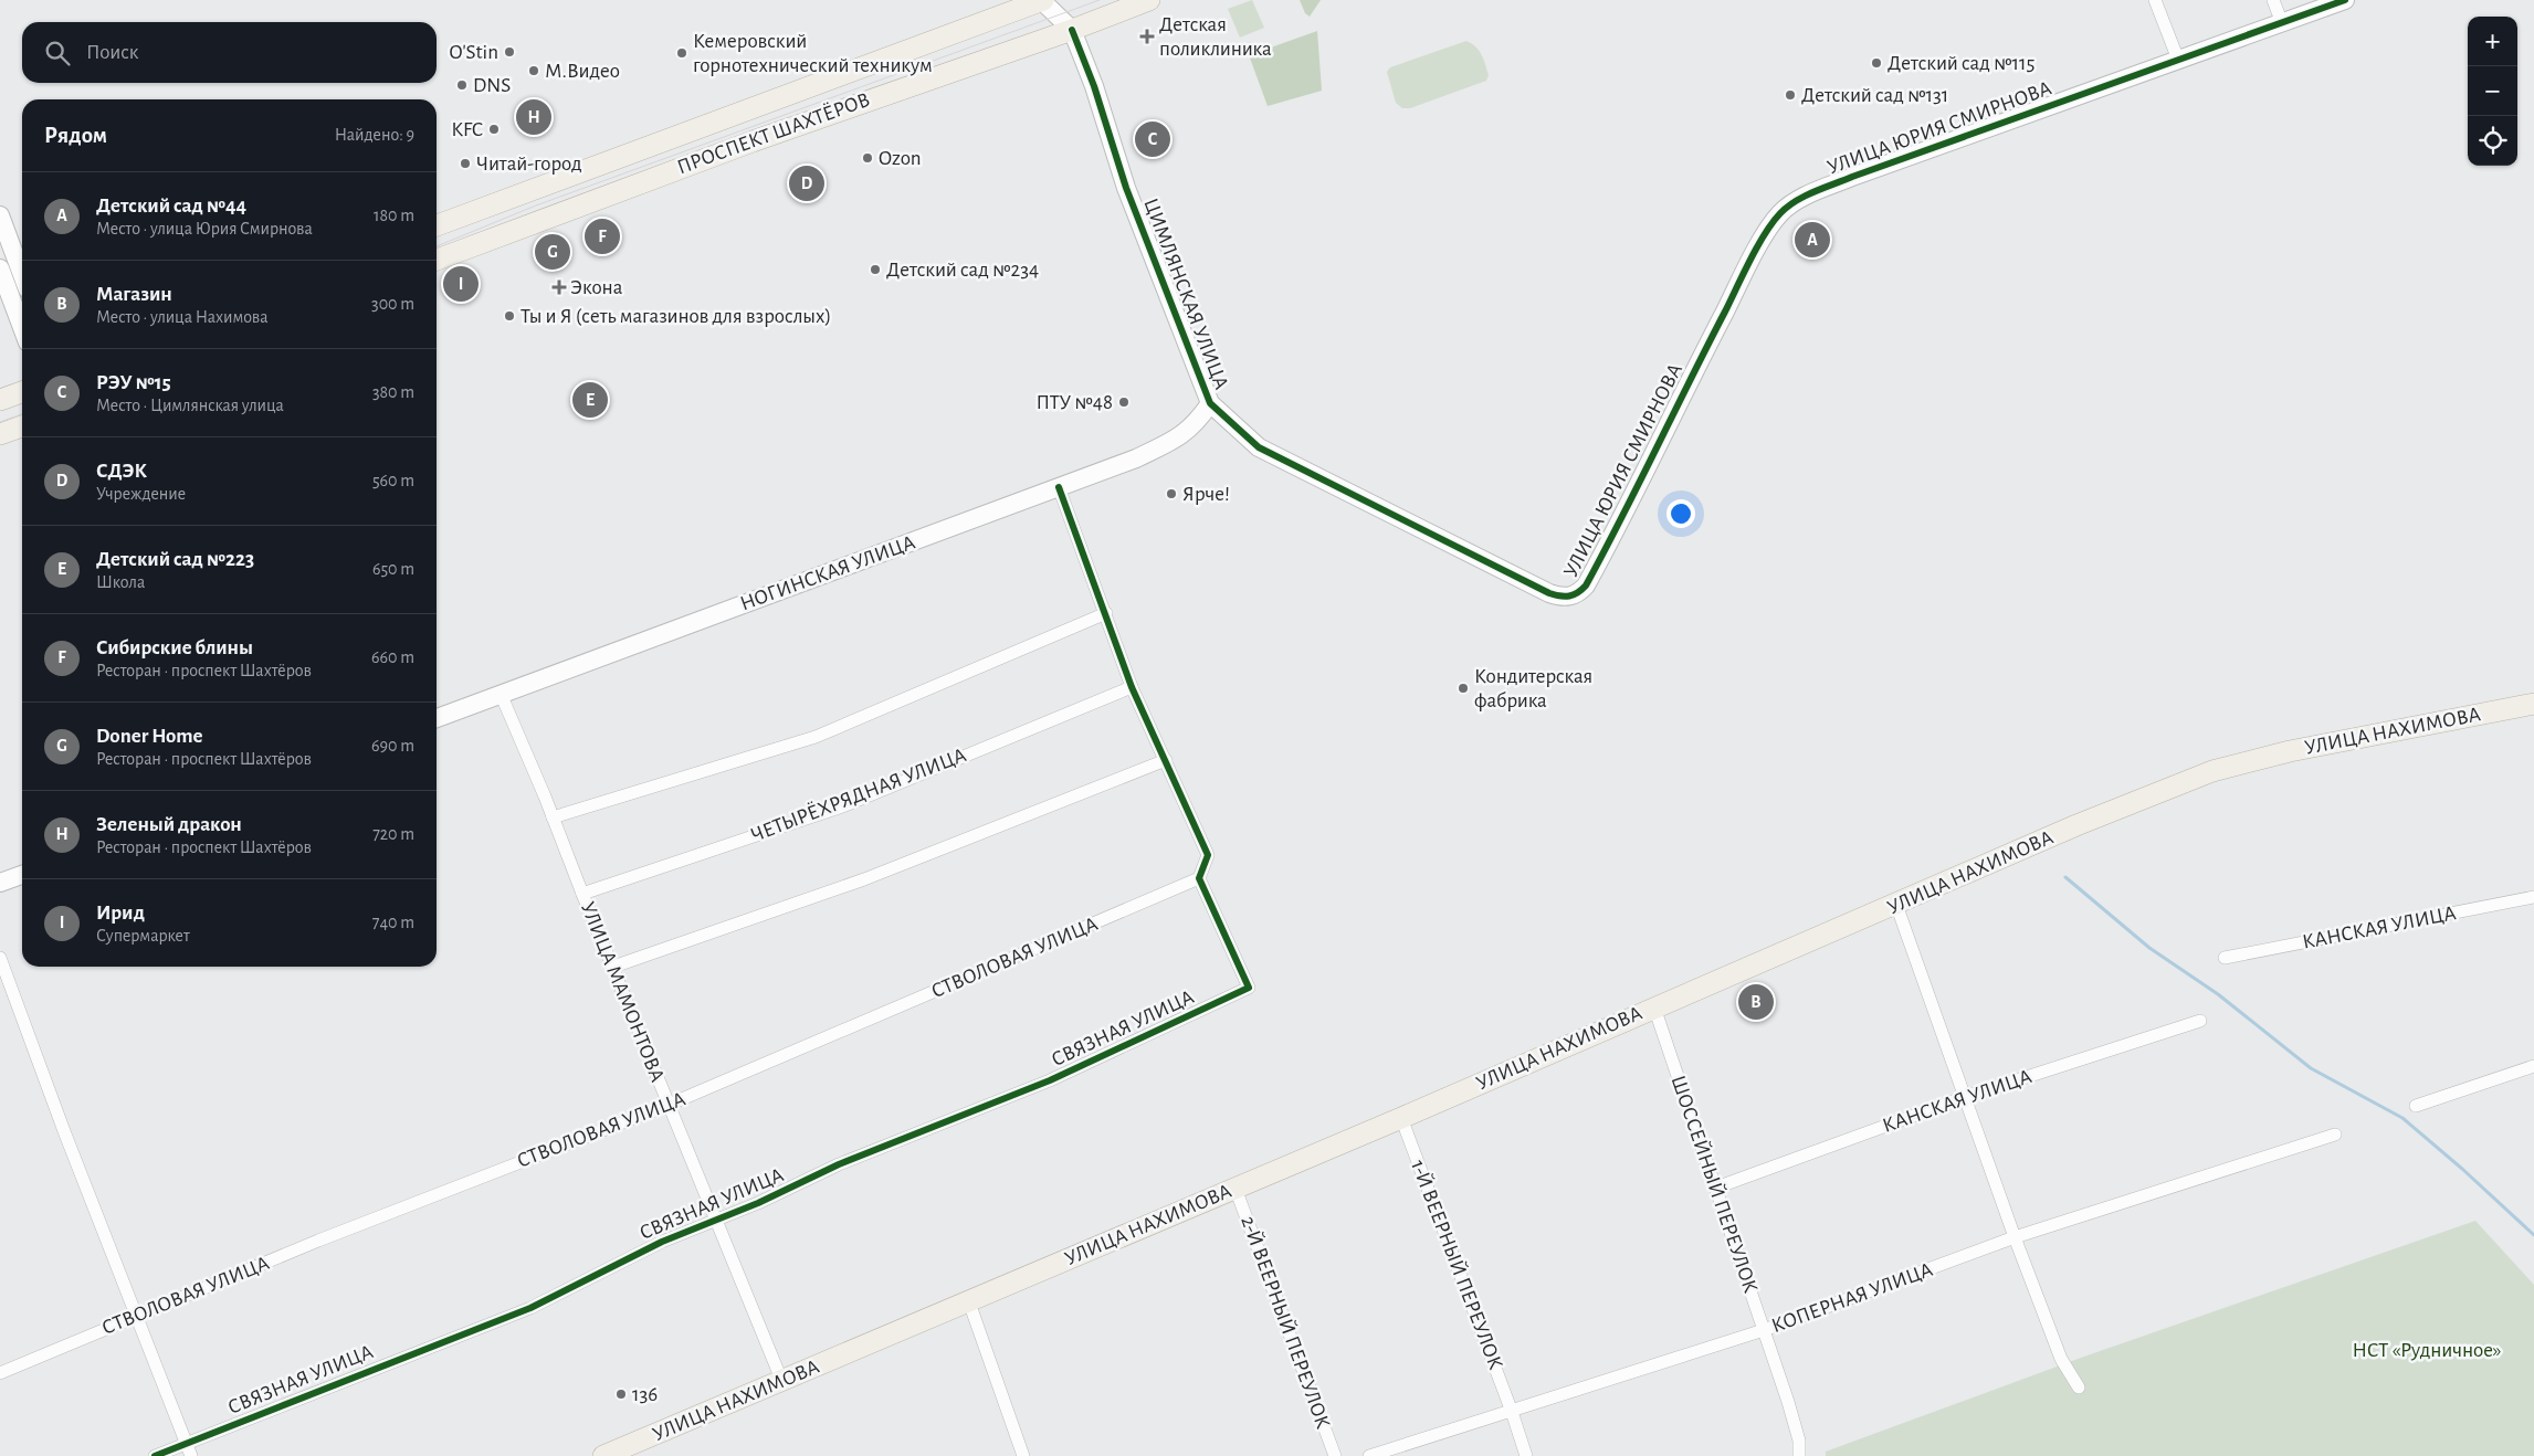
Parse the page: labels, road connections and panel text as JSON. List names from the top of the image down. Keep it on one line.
{"streets":{"main road":["ПРОСПЕКТ ШАХТЁРОВ","УЛИЦА НАХИМОВА"],"street":["УЛИЦА ЮРИЯ СМИРНОВА","ЦИМЛЯНСКАЯ УЛИЦА","НОГИНСКАЯ УЛИЦА","ЧЕТЫРЁХРЯДНАЯ УЛИЦА","КАНСКАЯ УЛИЦА","СТВОЛОВАЯ УЛИЦА","УЛИЦА МАМОНТОВА","СВЯЗНАЯ УЛИЦА","ШОССЕЙНЫЙ ПЕРЕУЛОК","1-Й ВЕЕРНЫЙ ПЕРЕУЛОК","КОПЕРНАЯ УЛИЦА","2-Й ВЕЕРНЫЙ ПЕРЕУЛОК"]},"crossings":[["УЛИЦА ЮРИЯ СМИРНОВА","ЦИМЛЯНСКАЯ УЛИЦА"],["ПРОСПЕКТ ШАХТЁРОВ","ЦИМЛЯНСКАЯ УЛИЦА"],["ЦИМЛЯНСКАЯ УЛИЦА","НОГИНСКАЯ УЛИЦА"],["НОГИНСКАЯ УЛИЦА","УЛИЦА МАМОНТОВА"],["УЛИЦА НАХИМОВА","УЛИЦА МАМОНТОВА"],["УЛИЦА НАХИМОВА","ШОССЕЙНЫЙ ПЕРЕУЛОК"],["УЛИЦА НАХИМОВА","1-Й ВЕЕРНЫЙ ПЕРЕУЛОК"],["УЛИЦА НАХИМОВА","2-Й ВЕЕРНЫЙ ПЕРЕУЛОК"],["ЧЕТЫРЁХРЯДНАЯ УЛИЦА","УЛИЦА МАМОНТОВА"],["КАНСКАЯ УЛИЦА","ШОССЕЙНЫЙ ПЕРЕУЛОК"],["СТВОЛОВАЯ УЛИЦА","УЛИЦА МАМОНТОВА"],["СТВОЛОВАЯ УЛИЦА","СВЯЗНАЯ УЛИЦА"],["УЛИЦА МАМОНТОВА","СВЯЗНАЯ УЛИЦА"],["ШОССЕЙНЫЙ ПЕРЕУЛОК","КОПЕРНАЯ УЛИЦА"],["1-Й ВЕЕРНЫЙ ПЕРЕУЛОК","КОПЕРНАЯ УЛИЦА"]],"parks":["НСТ «Рудничное»"],"places":{"health":["Детская поликлиника","Экона"],"other":["O'Stin","Кемеровский горнотехнический техникум","Детский сад №115","М.Видео","DNS","Детский сад №131","KFC","Ozon","Читай-город","Детский сад №234","Ты и Я (сеть магазинов для взрослых)","ПТУ №48","Ярче!","Кондитерская фабрика","136"]},"page":{"map_buttons":["+","−"],"search":"Поиск","pins":["H","C","D","F","A","G","I","E","B"],"heading":["Рядом","Найдено: 9"],"list":[{"mark":"A","name":"Детский сад №44","note":"Место · улица Юрия Смирнова","value":"180 m"},{"mark":"B","name":"Магазин","note":"Место · улица Нахимова","value":"300 m"},{"mark":"C","name":"РЭУ №15","note":"Место · Цимлянская улица","value":"380 m"},{"mark":"D","name":"СДЭК","note":"Учреждение","value":"560 m"},{"mark":"E","name":"Детский сад №223","note":"Школа","value":"650 m"},{"mark":"F","name":"Сибирские блины","note":"Ресторан · проспект Шахтёров","value":"660 m"},{"mark":"G","name":"Doner Home","note":"Ресторан · проспект Шахтёров","value":"690 m"},{"mark":"H","name":"Зеленый дракон","note":"Ресторан · проспект Шахтёров","value":"720 m"},{"mark":"I","name":"Ирид","note":"Супермаркет","value":"740 m"}]}}
